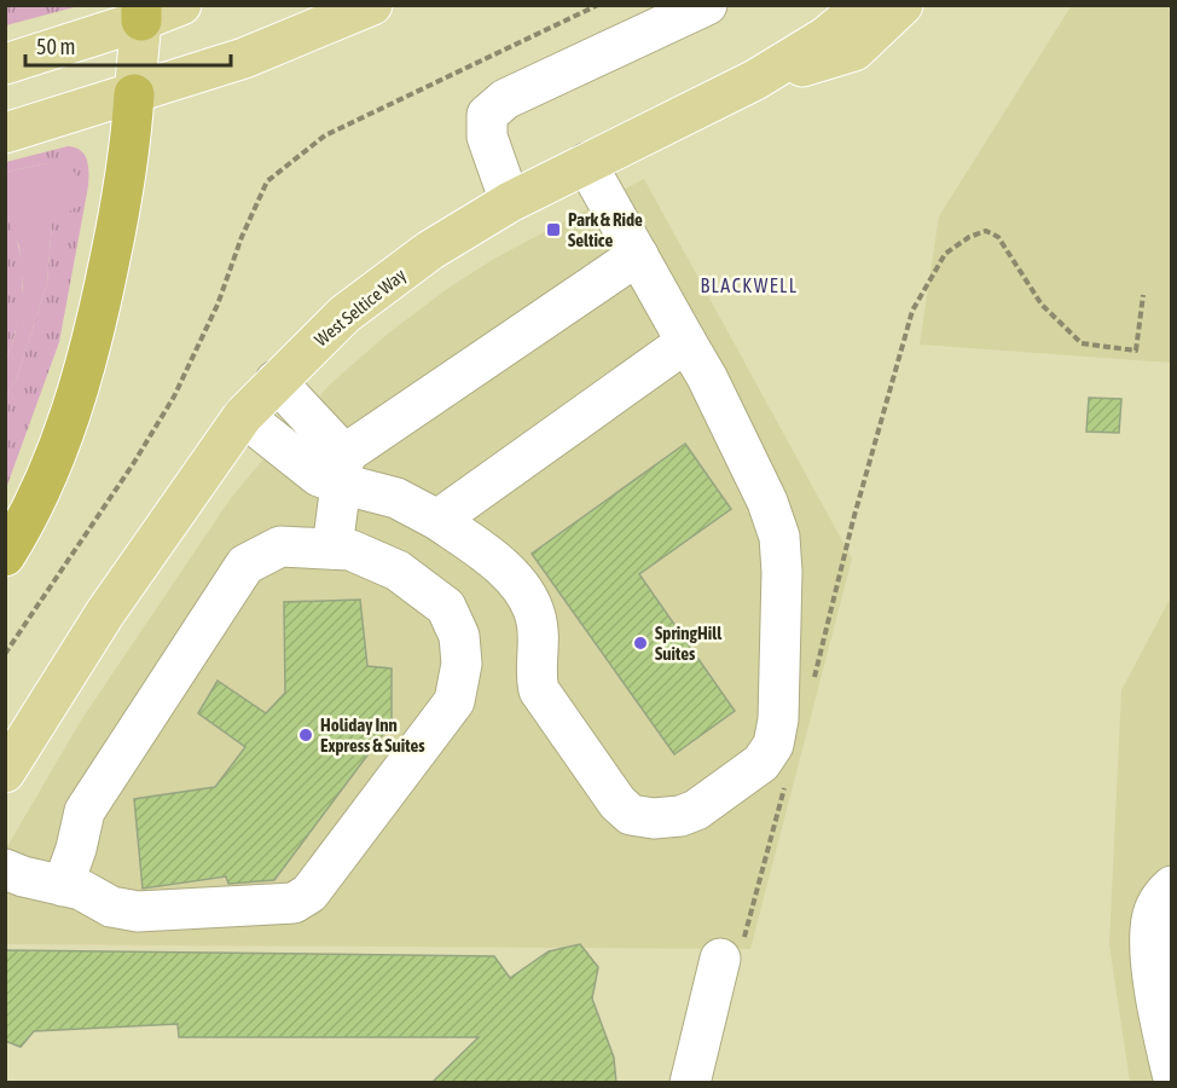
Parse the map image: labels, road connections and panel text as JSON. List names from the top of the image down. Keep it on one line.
{"streets":{"main road":["West Seltice Way"]},"districts":["BLACKWELL"],"places":{"transit":["Park & Ride Seltice"],"other":["SpringHill Suites","Holiday Inn Express & Suites"]},"scale_bar":"50 m"}
